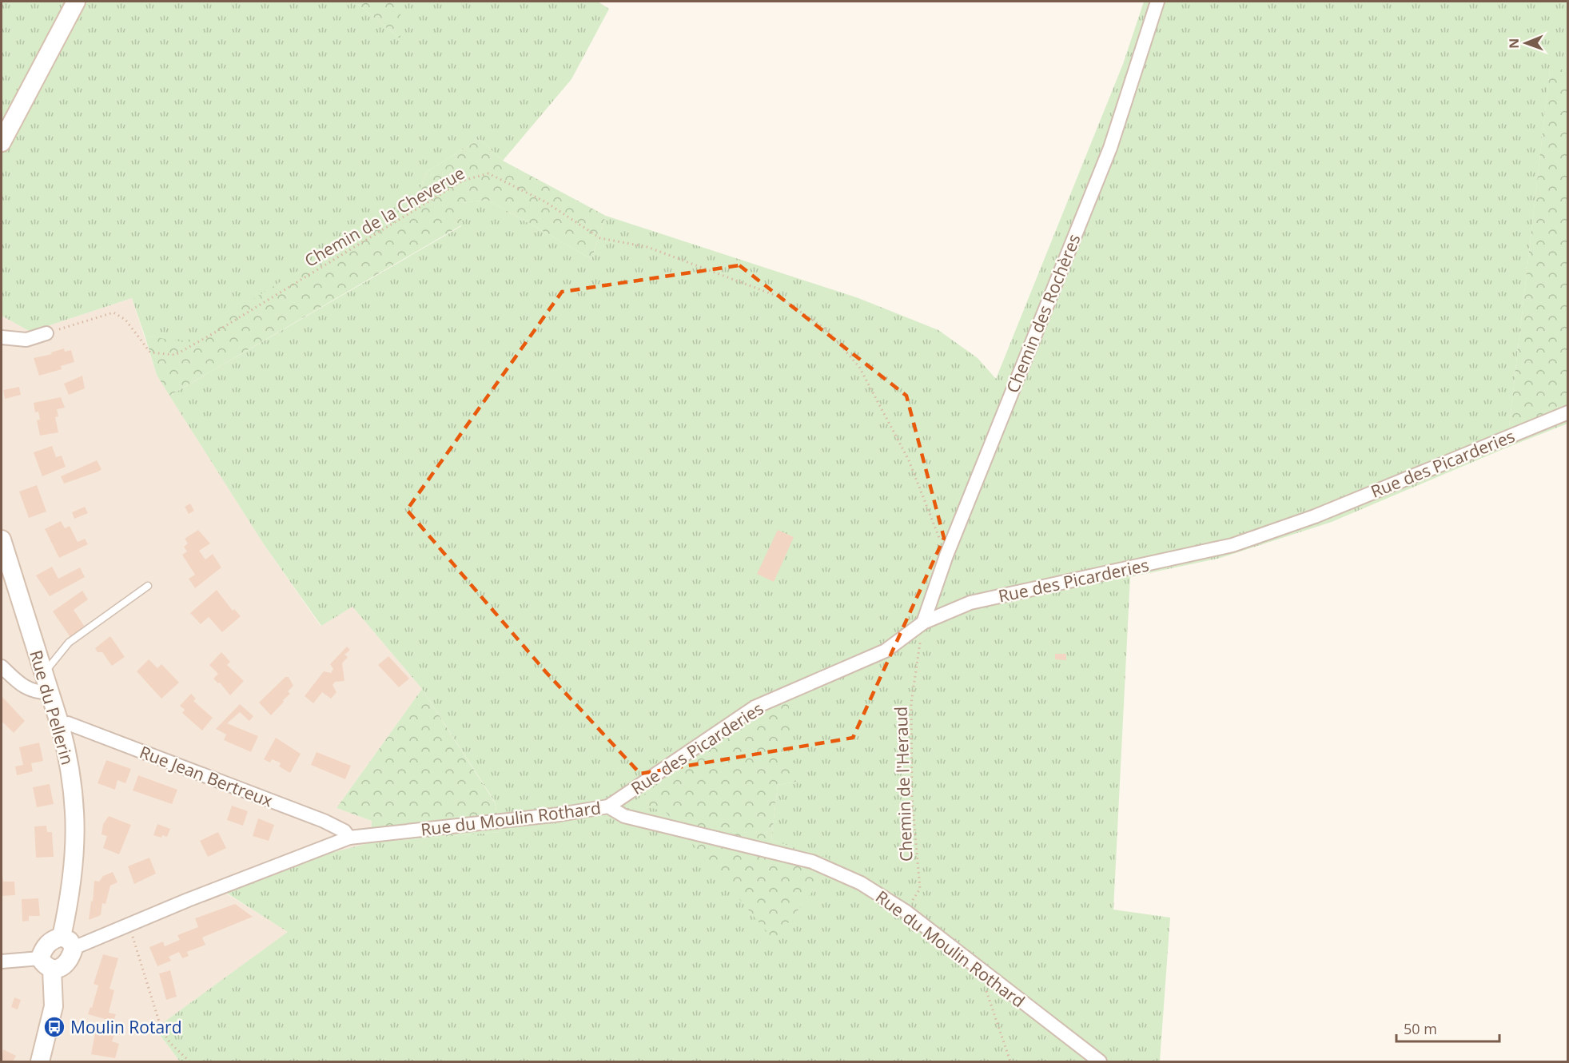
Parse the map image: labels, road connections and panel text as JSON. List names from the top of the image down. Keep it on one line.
{"streets":{"main road":["Rue du Pellerin"],"street":["Chemin des Rochères","Rue des Picarderies","Rue Jean Bertreux","Rue du Moulin Rothard"],"path":["Chemin de la Cheverue","Chemin de l'Heraud"]},"crossings":[["Chemin de la Cheverue","Chemin des Rochères"],["Chemin des Rochères","Rue des Picarderies"],["Chemin des Rochères","Chemin de l'Heraud"],["Rue des Picarderies","Chemin de l'Heraud"],["Rue des Picarderies","Rue du Moulin Rothard"],["Rue du Pellerin","Rue Jean Bertreux"],["Rue du Pellerin","Rue du Moulin Rothard"],["Rue Jean Bertreux","Rue du Moulin Rothard"],["Chemin de l'Heraud","Rue du Moulin Rothard"]],"places":{"bus stop":["Moulin Rotard"]},"scale_bar":"50 m","north":"left"}
